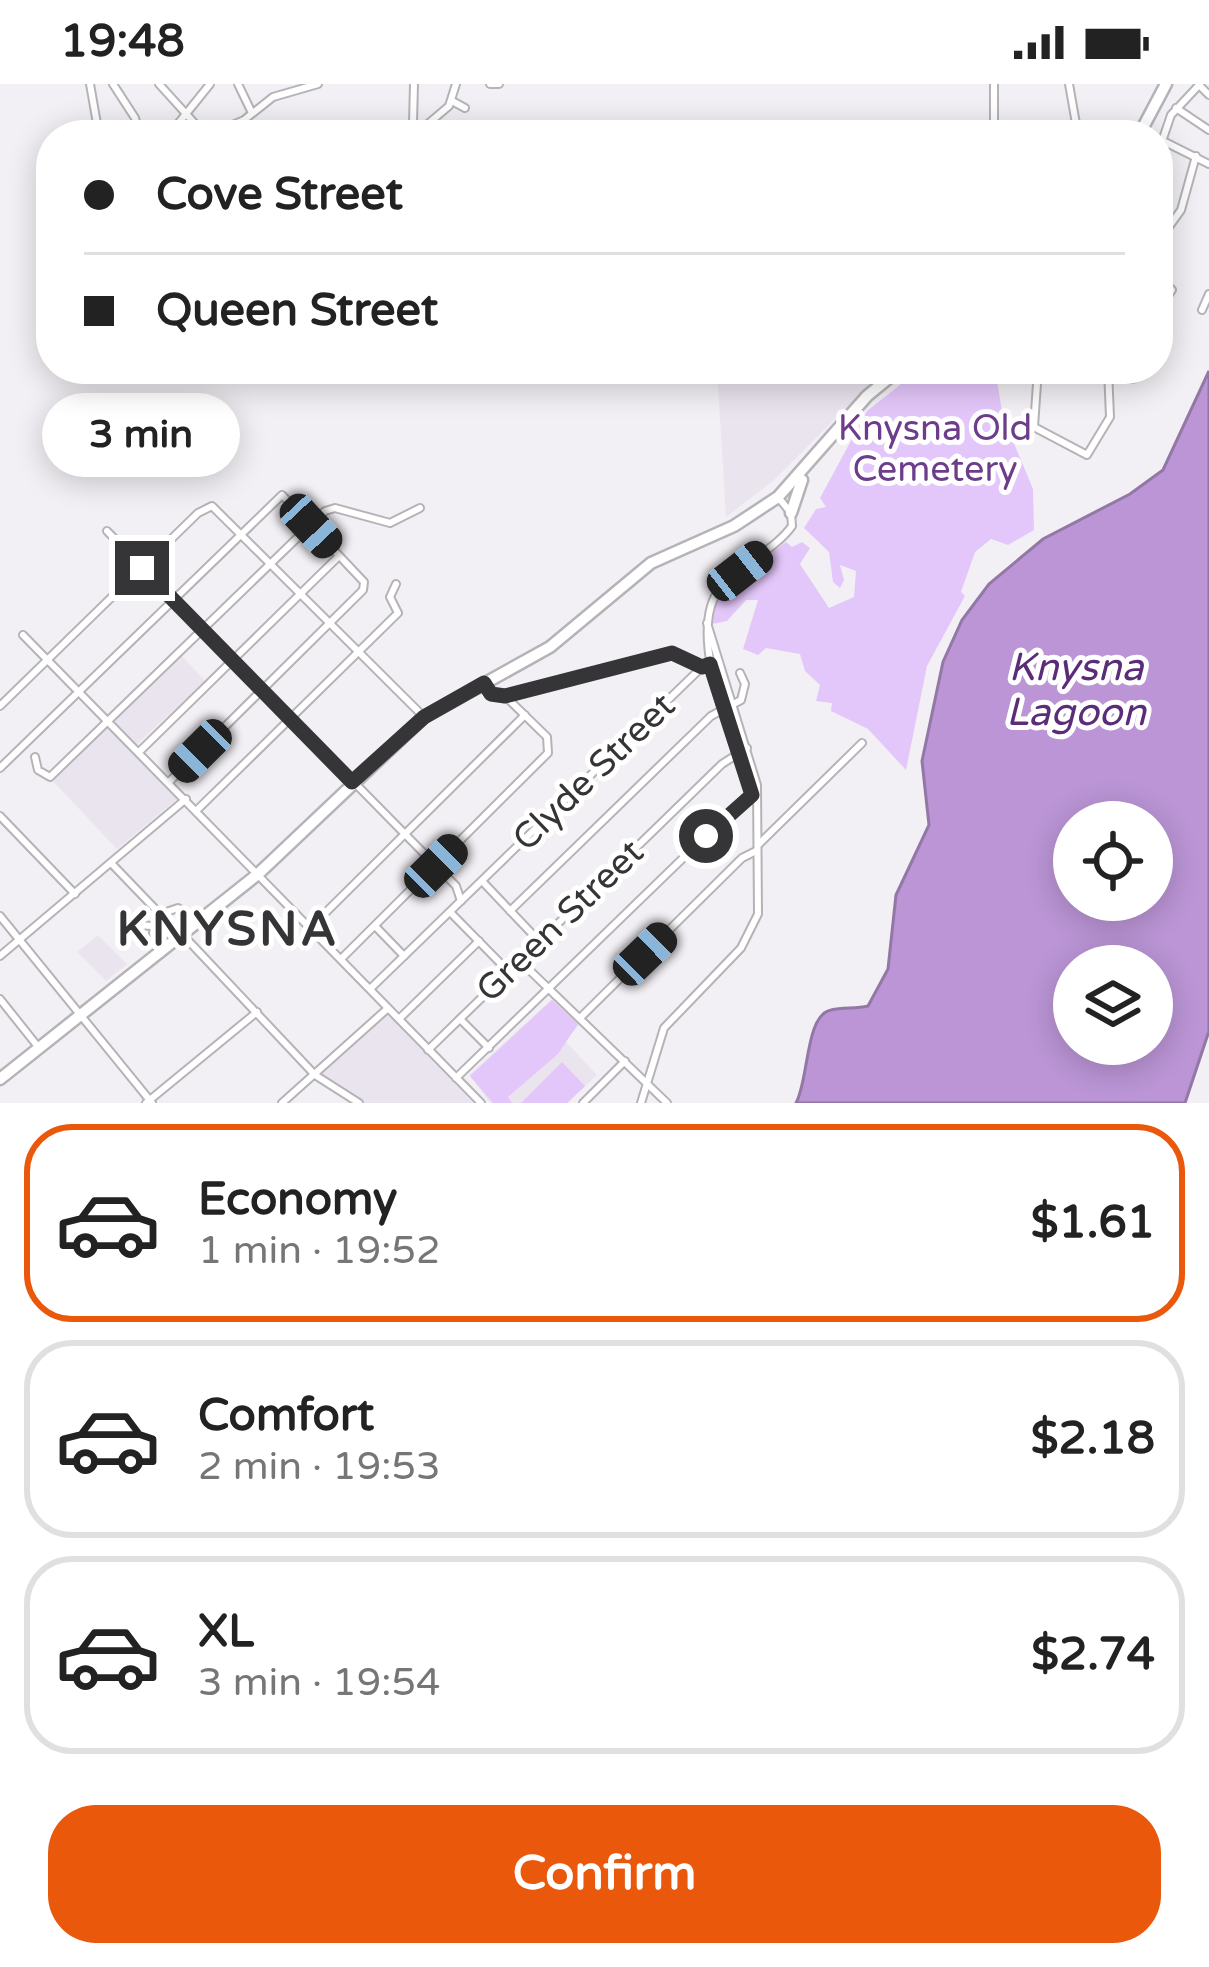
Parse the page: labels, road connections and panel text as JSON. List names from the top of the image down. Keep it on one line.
{"streets":{"street":["Clyde Street","Green Street"]},"districts":["KNYSNA"],"water":["Knysna Lagoon"],"parks":["Knysna Old Cemetery"],"page":{"status":"19:48","banner":["Cove Street","Queen Street"],"bubble":"3 min","list":[{"name":"Economy","note":"1 min · 19:52","value":"$1.61"},{"name":"Comfort","note":"2 min · 19:53","value":"$2.18"},{"name":"XL","note":"3 min · 19:54","value":"$2.74"}],"buttons":"Confirm"}}
